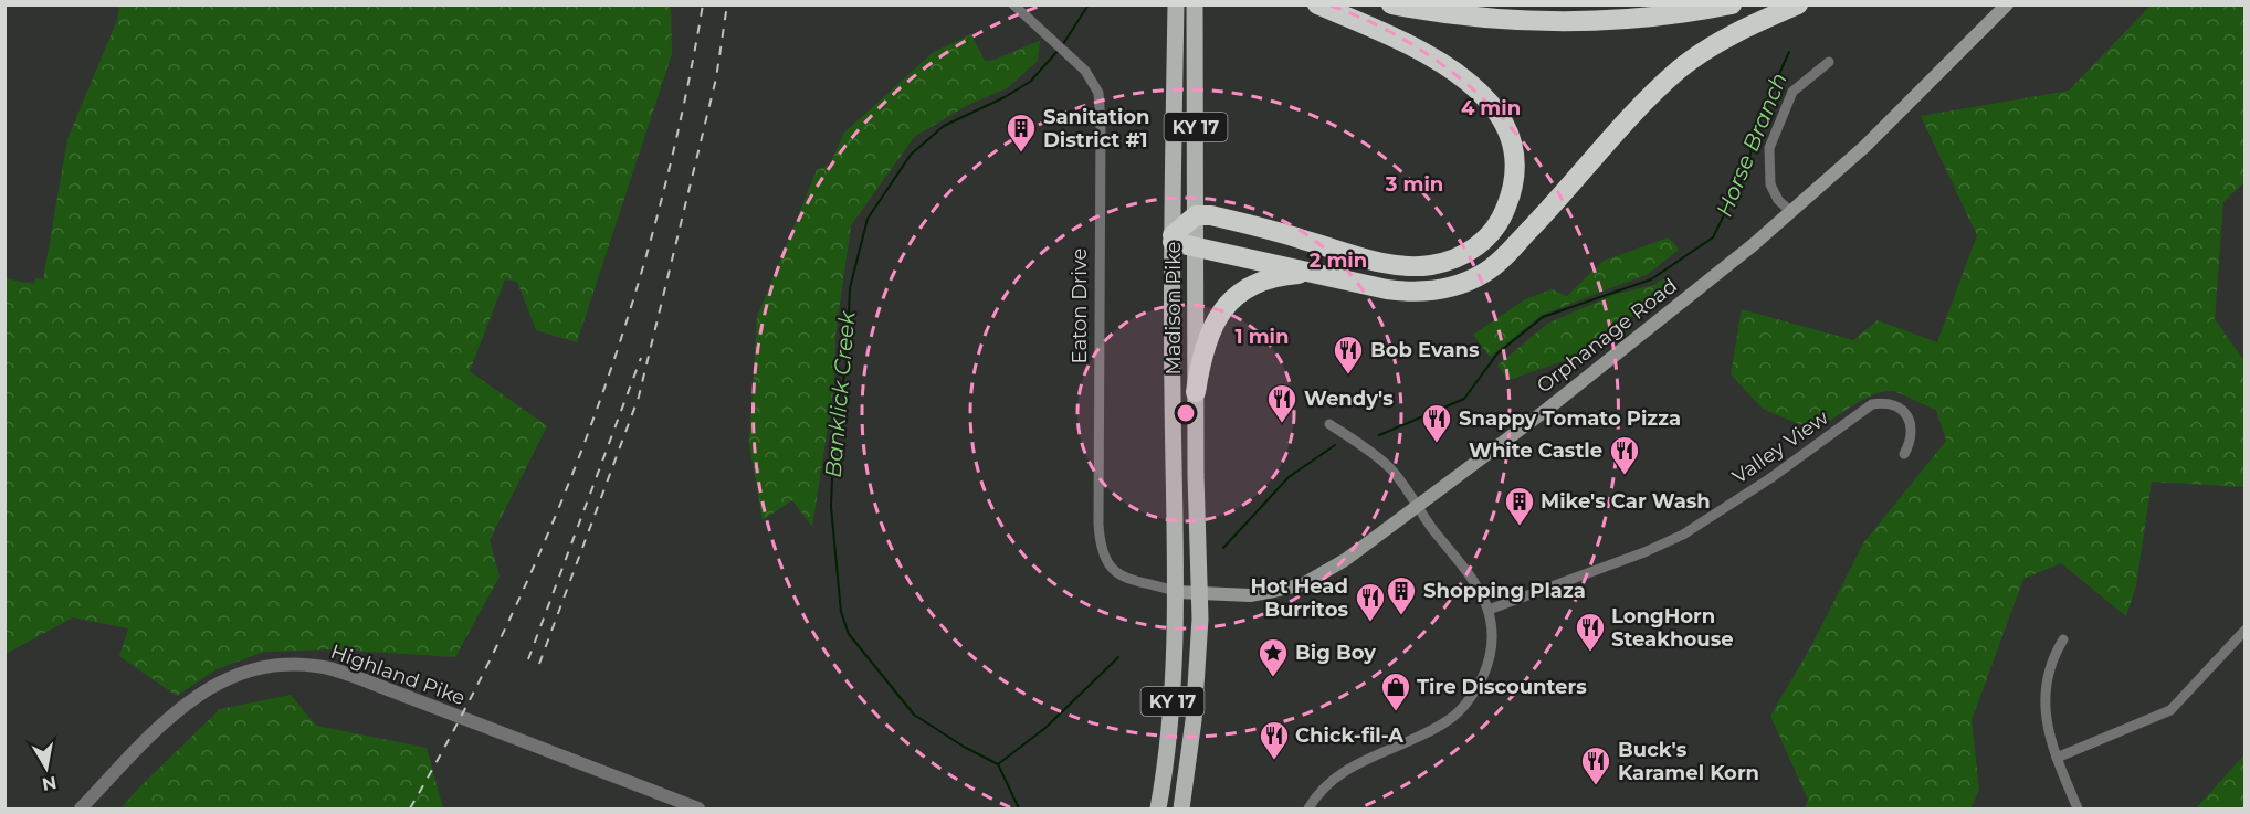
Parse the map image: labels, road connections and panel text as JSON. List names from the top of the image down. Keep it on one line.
{"streets":{"main road":["KY 17","Madison Pike","Orphanage Road"],"street":["Eaton Drive","Valley View","Highland Pike"]},"crossings":[["Eaton Drive","Madison Pike"],["Eaton Drive","Orphanage Road"],["Madison Pike","Orphanage Road"]],"water":["Horse Branch","Banklick Creek"],"places":{"building":["Sanitation District #1","Mike's Car Wash","Shopping Plaza"],"restaurant":["Bob Evans","Wendy's","Snappy Tomato Pizza","White Castle","Hot Head Burritos","LongHorn Steakhouse","Chick-fil-A","Buck's Karamel Korn"],"place":["Big Boy"],"shop":["Tire Discounters"]},"north":"bottom","rings":["4 min","3 min","2 min","1 min"]}
